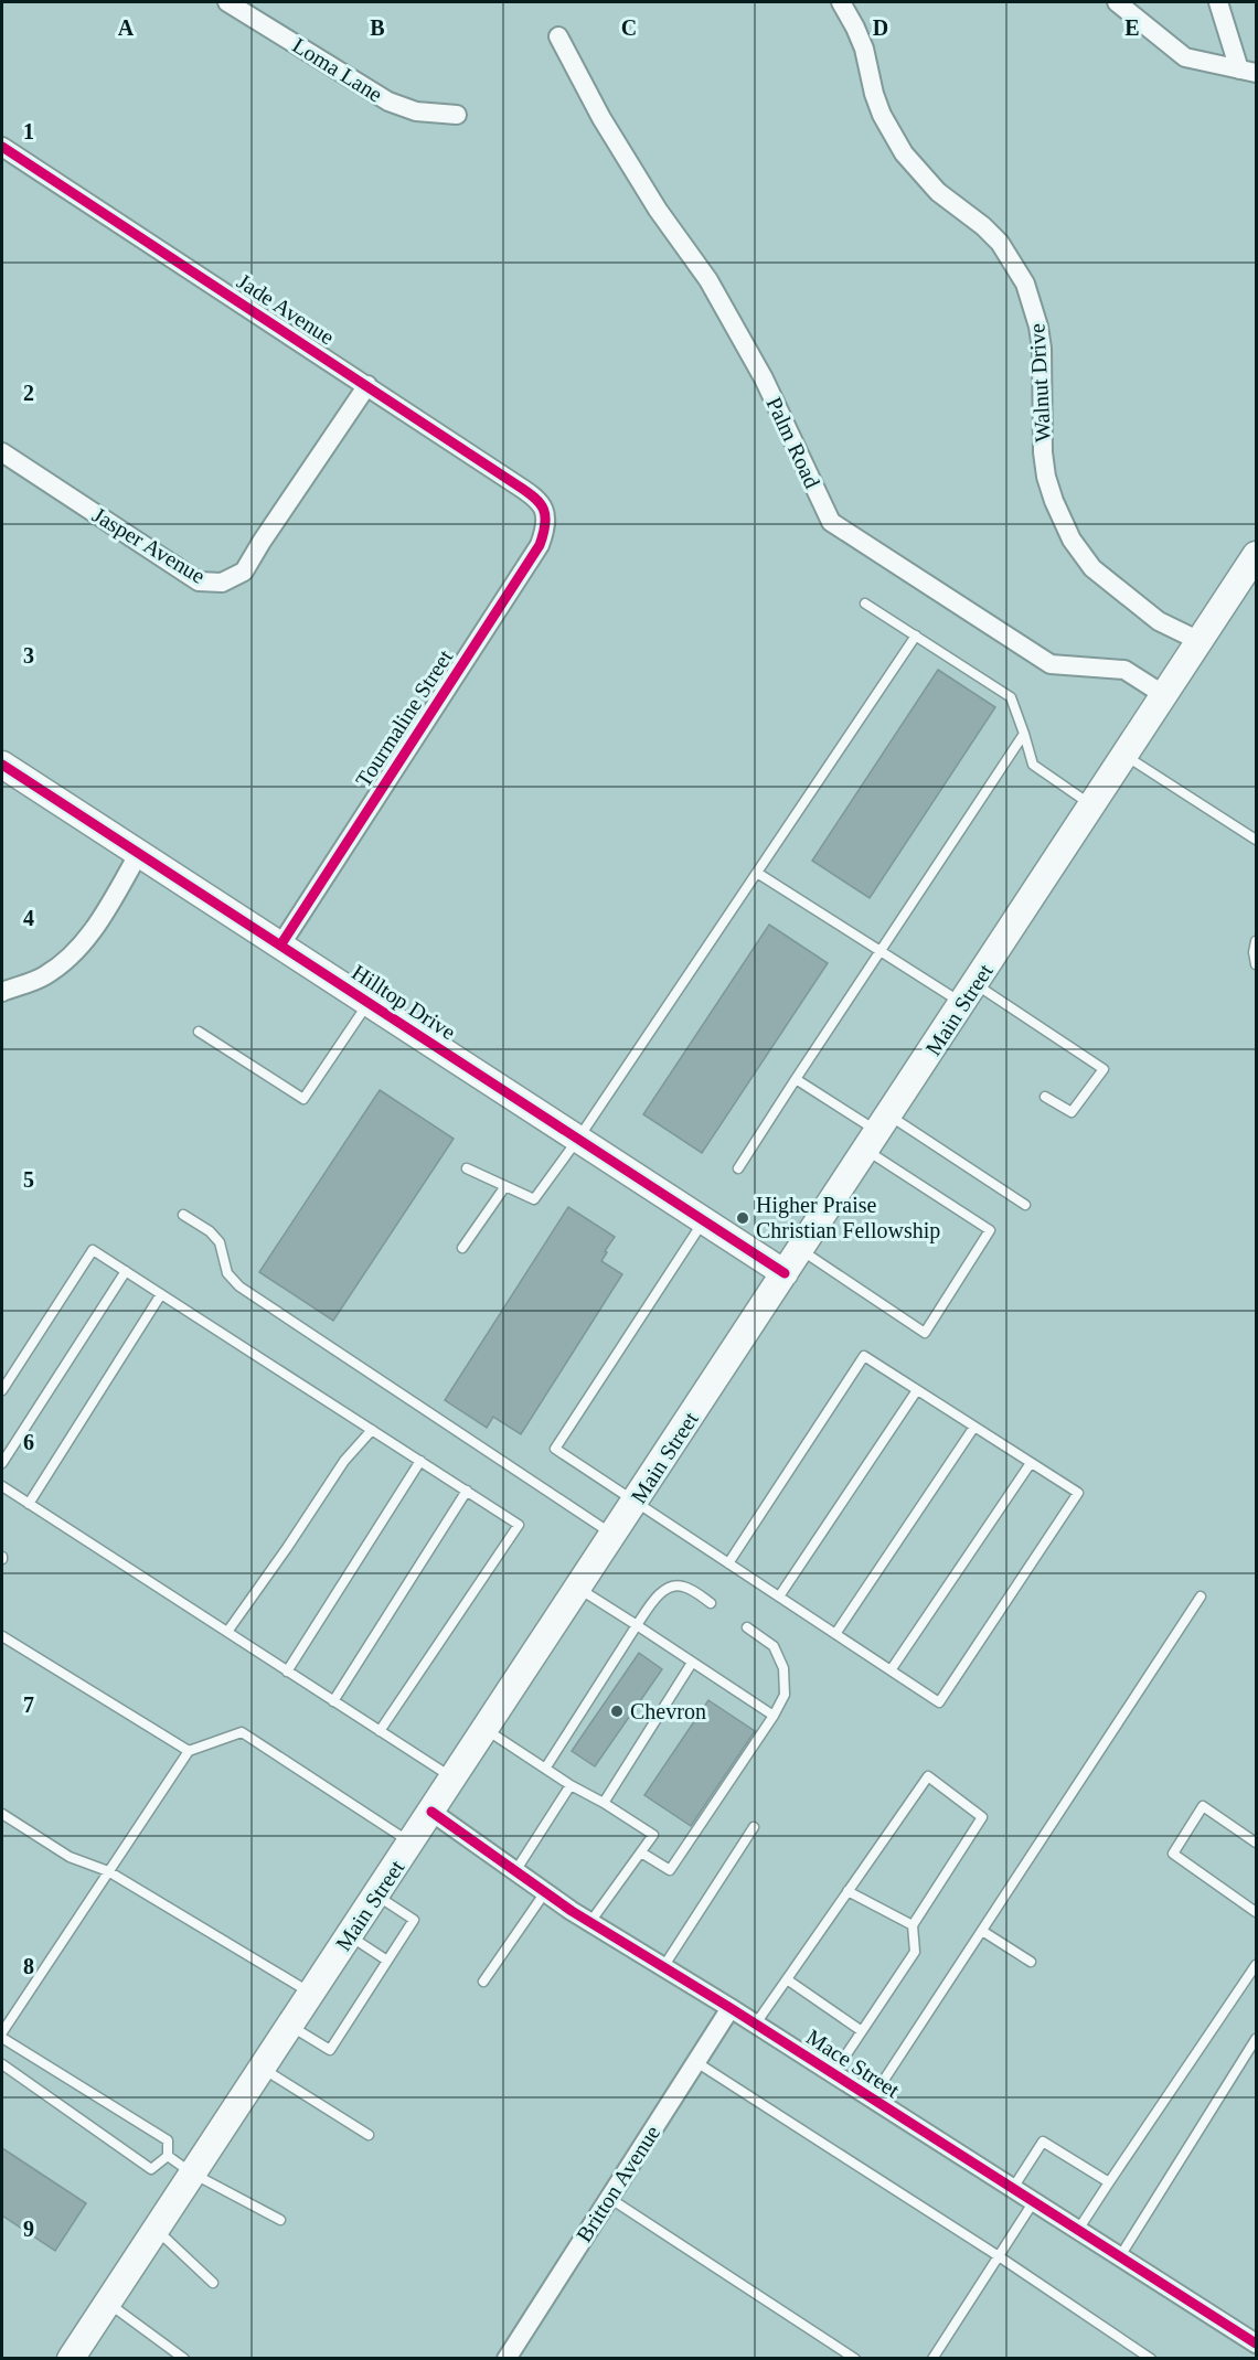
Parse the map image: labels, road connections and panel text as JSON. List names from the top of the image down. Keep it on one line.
{"streets":{"main road":["Hilltop Drive","Main Street"],"street":["Loma Lane","Jade Avenue","Walnut Drive","Palm Road","Jasper Avenue","Tourmaline Street","Mace Street","Britton Avenue"]},"crossings":[["Jade Avenue","Jasper Avenue"],["Jade Avenue","Tourmaline Street"],["Walnut Drive","Main Street"],["Palm Road","Main Street"],["Tourmaline Street","Hilltop Drive"],["Hilltop Drive","Main Street"],["Main Street","Mace Street"],["Mace Street","Britton Avenue"]],"places":["Higher Praise Christian Fellowship","Chevron"],"grid":{"columns":["A","B","C","D","E"],"rows":["1","2","3","4","5","6","7","8","9"]}}
